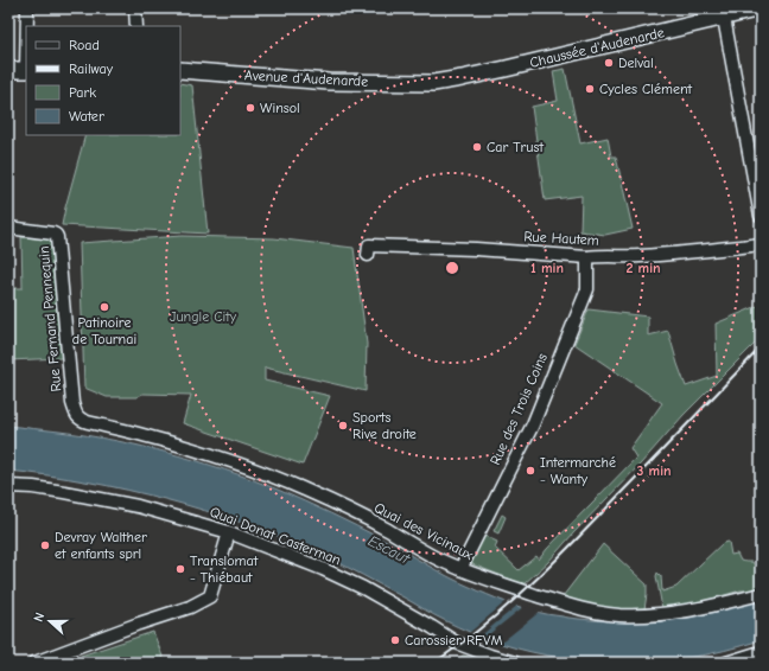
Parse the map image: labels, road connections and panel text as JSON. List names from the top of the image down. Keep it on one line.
{"streets":{"main road":["Chaussée d'Audenarde","Avenue d'Audenarde"],"street":["Rue Hautem","Rue Fernand Pennequin","Rue des Trois Coins","Quai des Vicinaux","Quai Donat Casterman"]},"crossings":[["Chaussée d'Audenarde","Avenue d'Audenarde"],["Rue Hautem","Rue des Trois Coins"],["Rue Fernand Pennequin","Quai des Vicinaux"],["Rue des Trois Coins","Quai des Vicinaux"]],"water":["Escaut"],"parks":["Jungle City"],"places":["Delval","Cycles Clément","Winsol","Car Trust","Patinoire de Tournai","Sports Rive droite","Intermarché - Wanty","Devray Walther et enfants sprl","Translomat - Thiébaut","Carossier RFVM"],"legend":["Road","Railway","Park","Water"],"north":"left","rings":["1 min","2 min","3 min"]}
